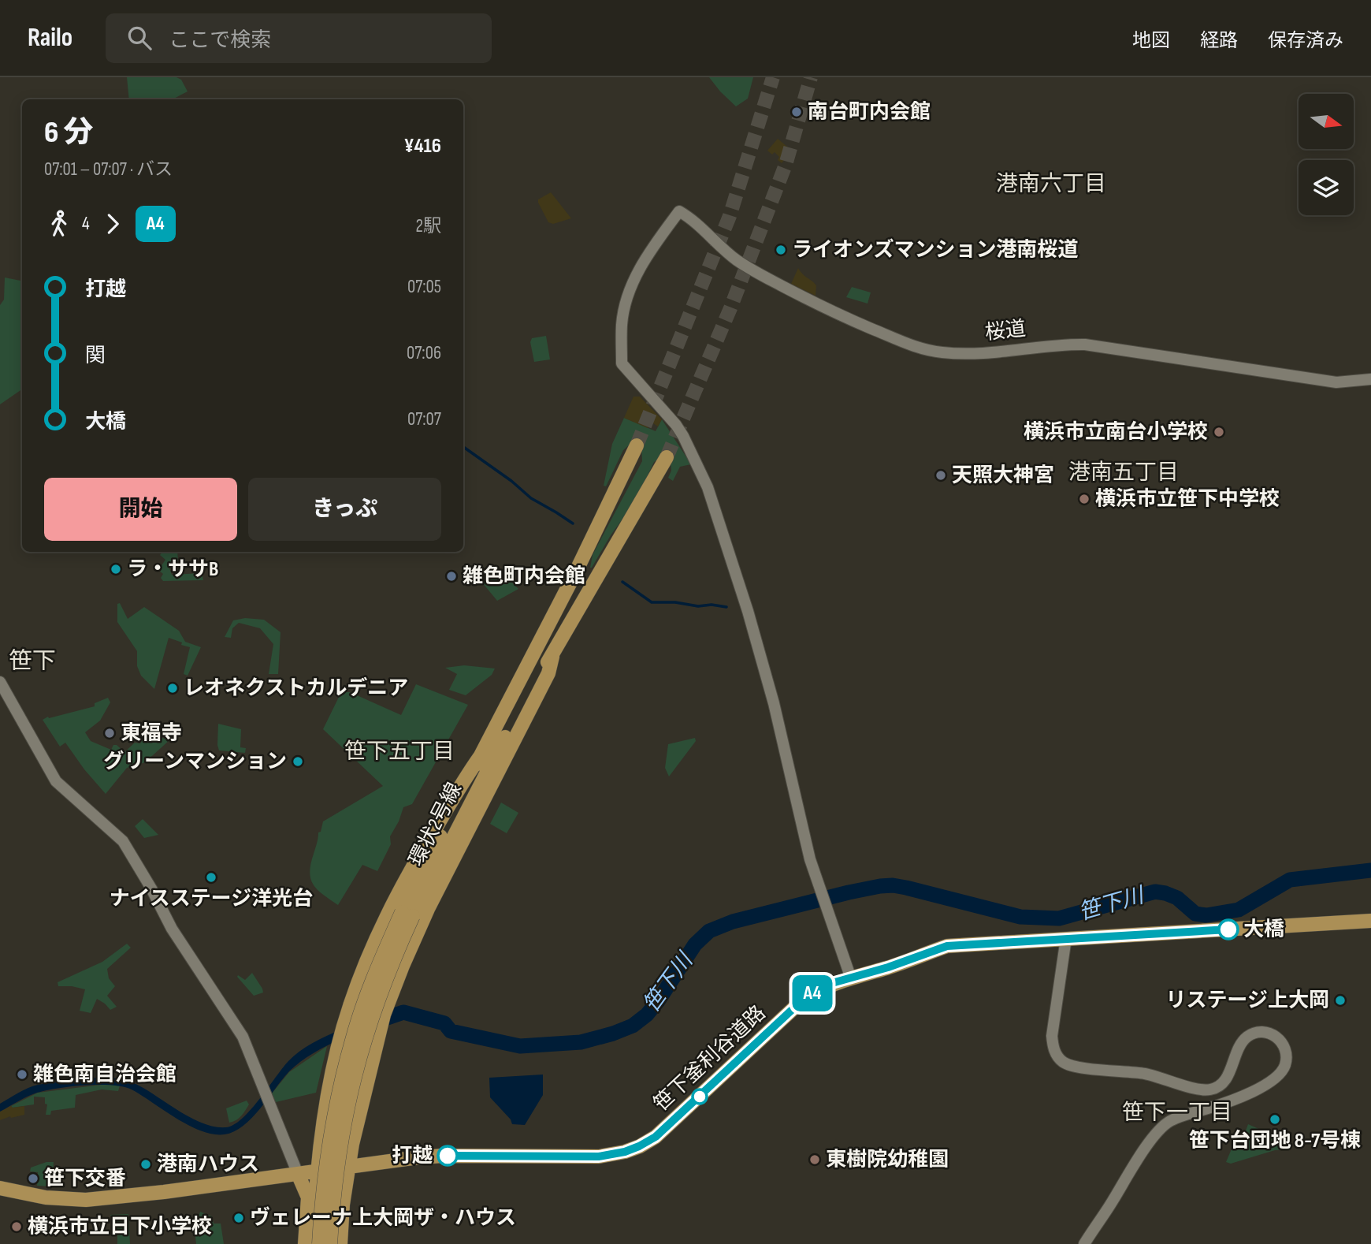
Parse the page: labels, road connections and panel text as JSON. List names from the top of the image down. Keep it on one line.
{"streets":{"main road":["環状2号線","笹下釜利谷道路"],"street":["桜道"]},"crossings":[["桜道","笹下釜利谷道路"],["環状2号線","笹下釜利谷道路"]],"districts":["港南六丁目","港南五丁目","笹下","笹下五丁目","笹下一丁目"],"water":["笹下川"],"places":["南台町内会館","ライオンズマンション港南桜道","横浜市立南台小学校","天照大神宮","横浜市立笹下中学校","ラ・ササB","雑色町内会館","レオネクストカルデニア","東福寺","グリーンマンション","ナイスステージ洋光台","大橋","リステージ上大岡","雑色南自治会館","笹下台団地 8-7号棟","打越","東樹院幼稚園","港南ハウス","笹下交番","ヴェレーナ上大岡ザ・ハウス","横浜市立日下小学校"],"lines":["bus line A4"],"north":"right","page":{"header":"Railo","search":"ここで検索","nav":["地図","経路","保存済み"],"on_map":"A4","heading":["6 分","07:01 – 07:07 · バス","¥416"],"legs":["4","A4","2駅"],"list":[{"name":"打越","value":"07:05"},{"name":"関","value":"07:06"},{"name":"大橋","value":"07:07"}],"buttons":["開始","きっぷ"]}}
